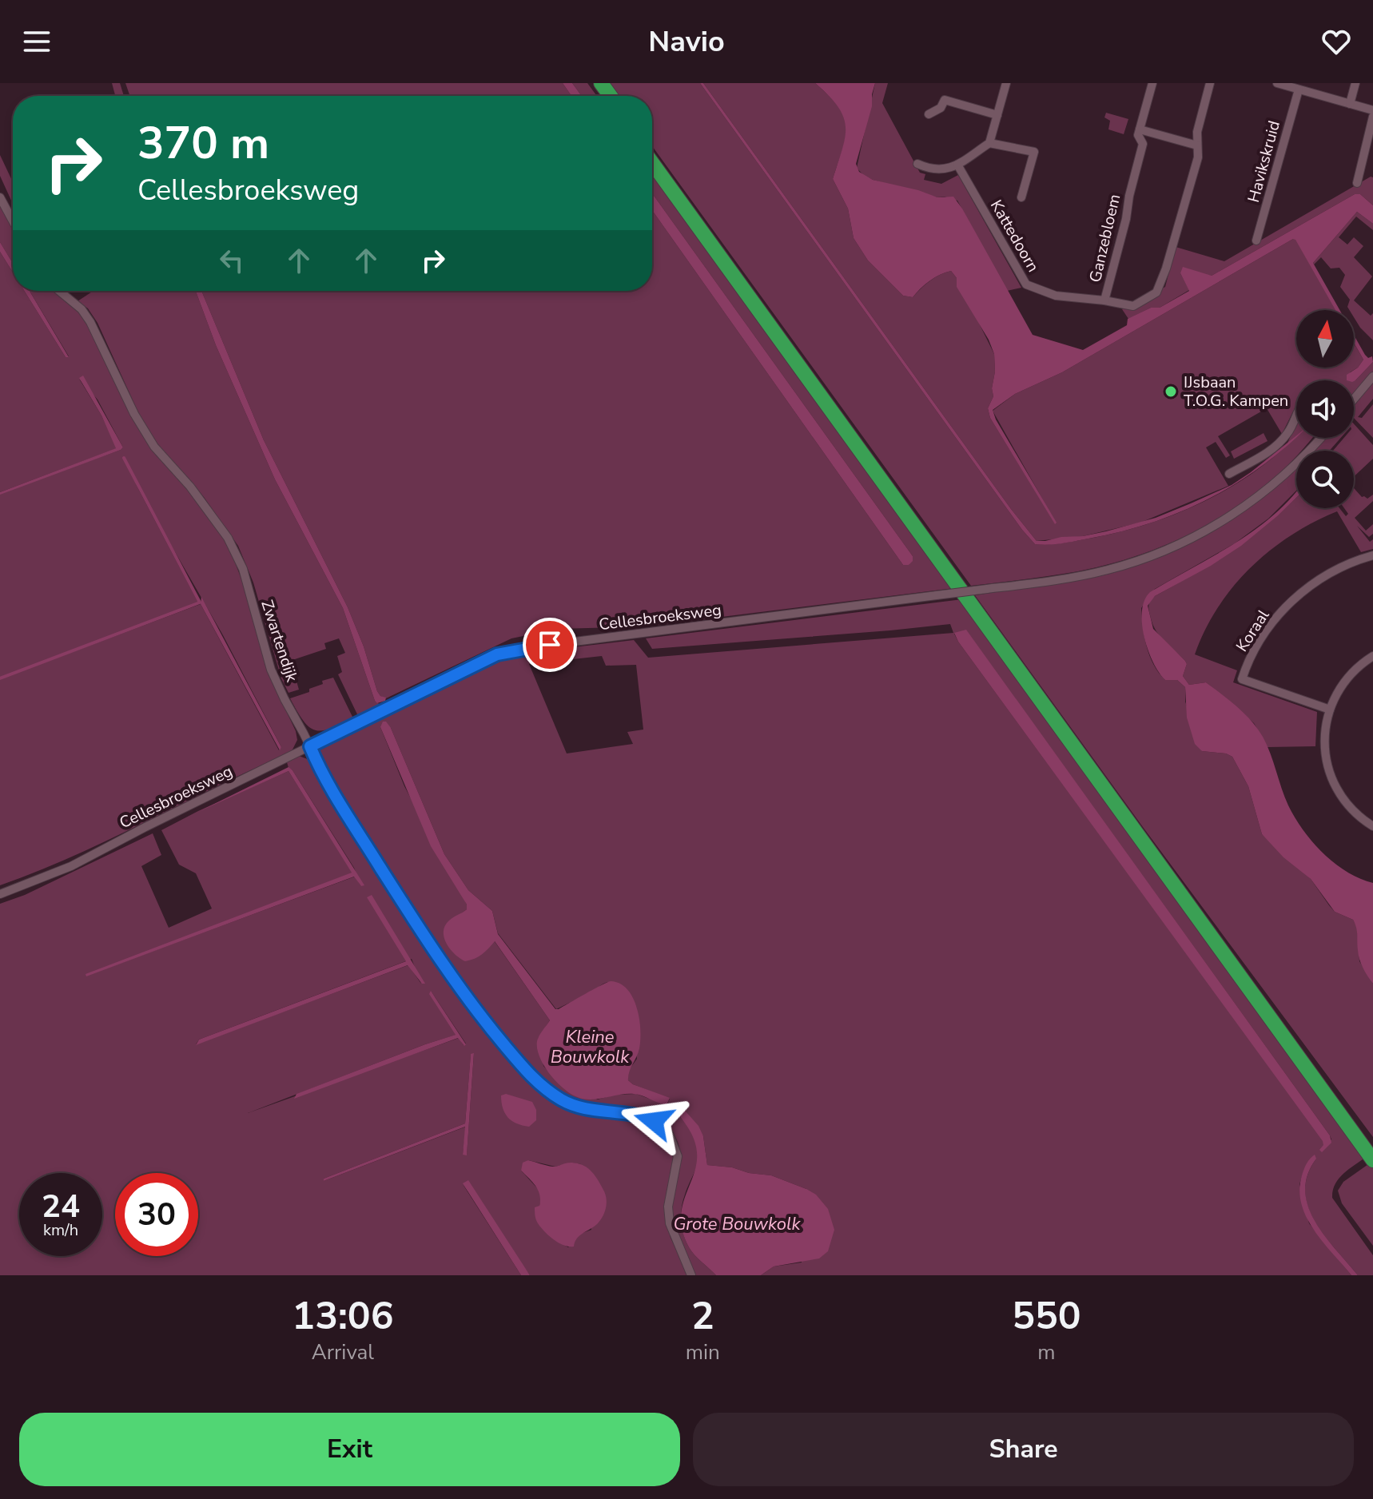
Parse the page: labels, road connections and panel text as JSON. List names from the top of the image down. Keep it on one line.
{"streets":{"street":["Havikskruid","Kattedoorn","Ganzebloem","Cellesbroeksweg","Koraal","Zwartendijk"]},"crossings":[["Kattedoorn","Ganzebloem"],["Cellesbroeksweg","Zwartendijk"]],"water":["Kleine Bouwkolk","Grote Bouwkolk"],"places":["IJsbaan T.O.G. Kampen"],"north":"top","page":{"header":"Navio","turn":["370 m","Cellesbroeksweg"],"speed":"24 km/h","limit":"30","eta":["13:06","Arrival","2","min","550","m"],"buttons":["Exit","Share"]}}
